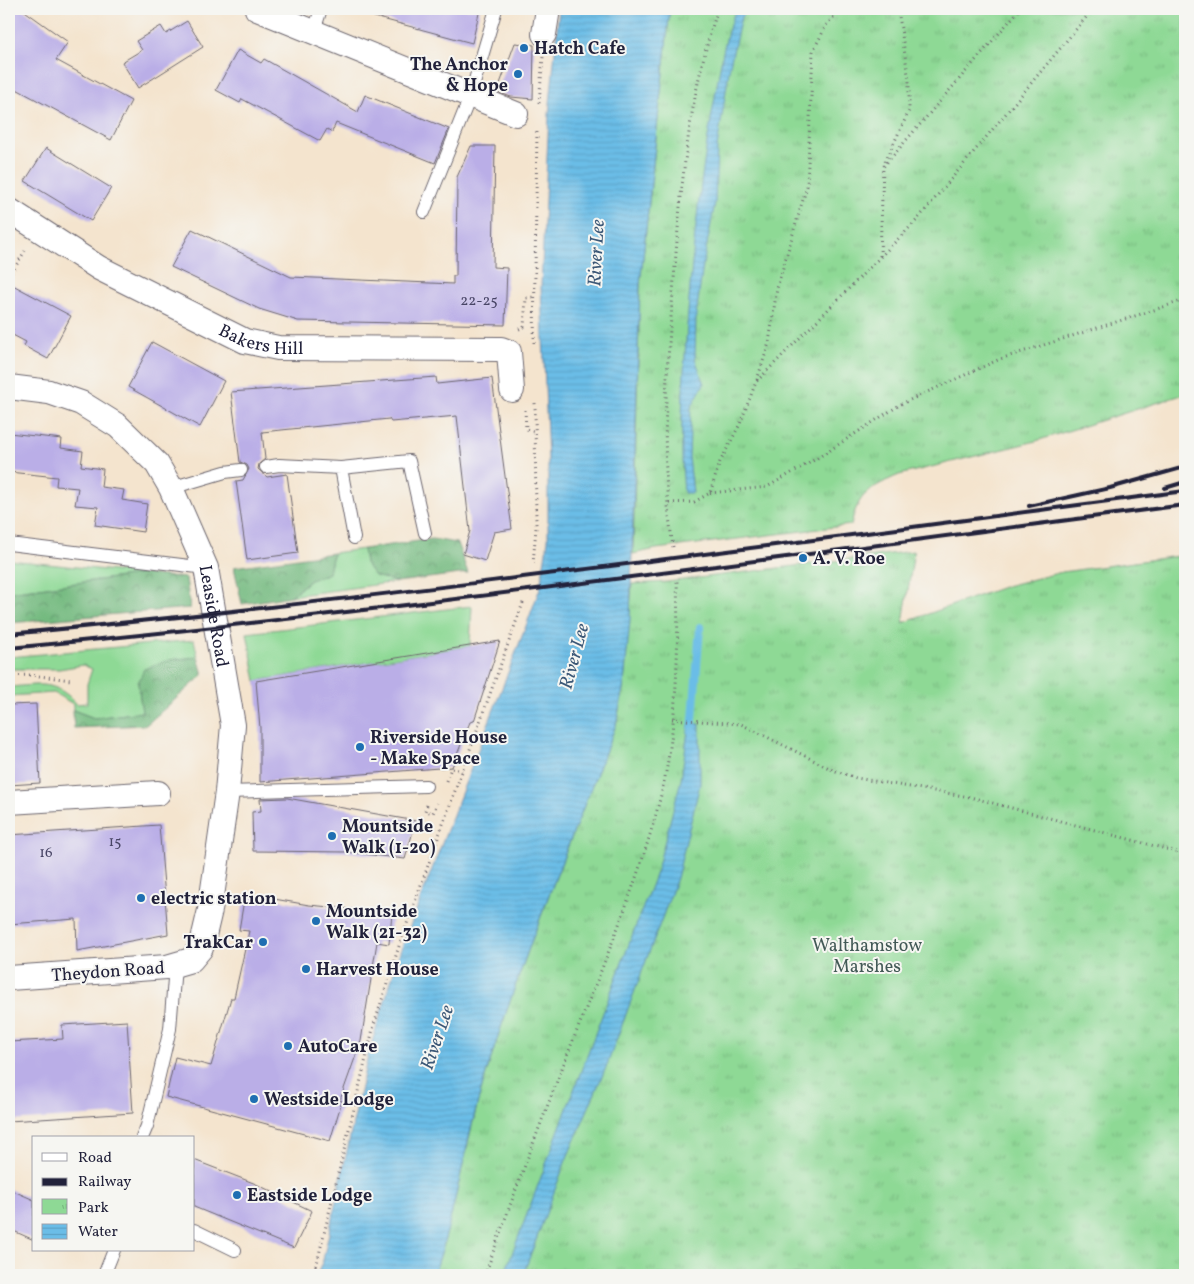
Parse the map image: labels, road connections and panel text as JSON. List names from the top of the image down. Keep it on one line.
{"streets":{"street":["Bakers Hill","Leaside Road","Theydon Road"]},"crossings":[["Leaside Road","Theydon Road"]],"water":["River Lee"],"parks":["Walthamstow Marshes"],"places":["Hatch Cafe","The Anchor & Hope","A. V. Roe","Riverside House - Make Space","Mountside Walk (1-20)","electric station","Mountside Walk (21-32)","TrakCar","Harvest House","AutoCare","Westside Lodge","Eastside Lodge"],"house_numbers":["22-25","15","16"],"legend":["Road","Railway","Park","Water"]}
